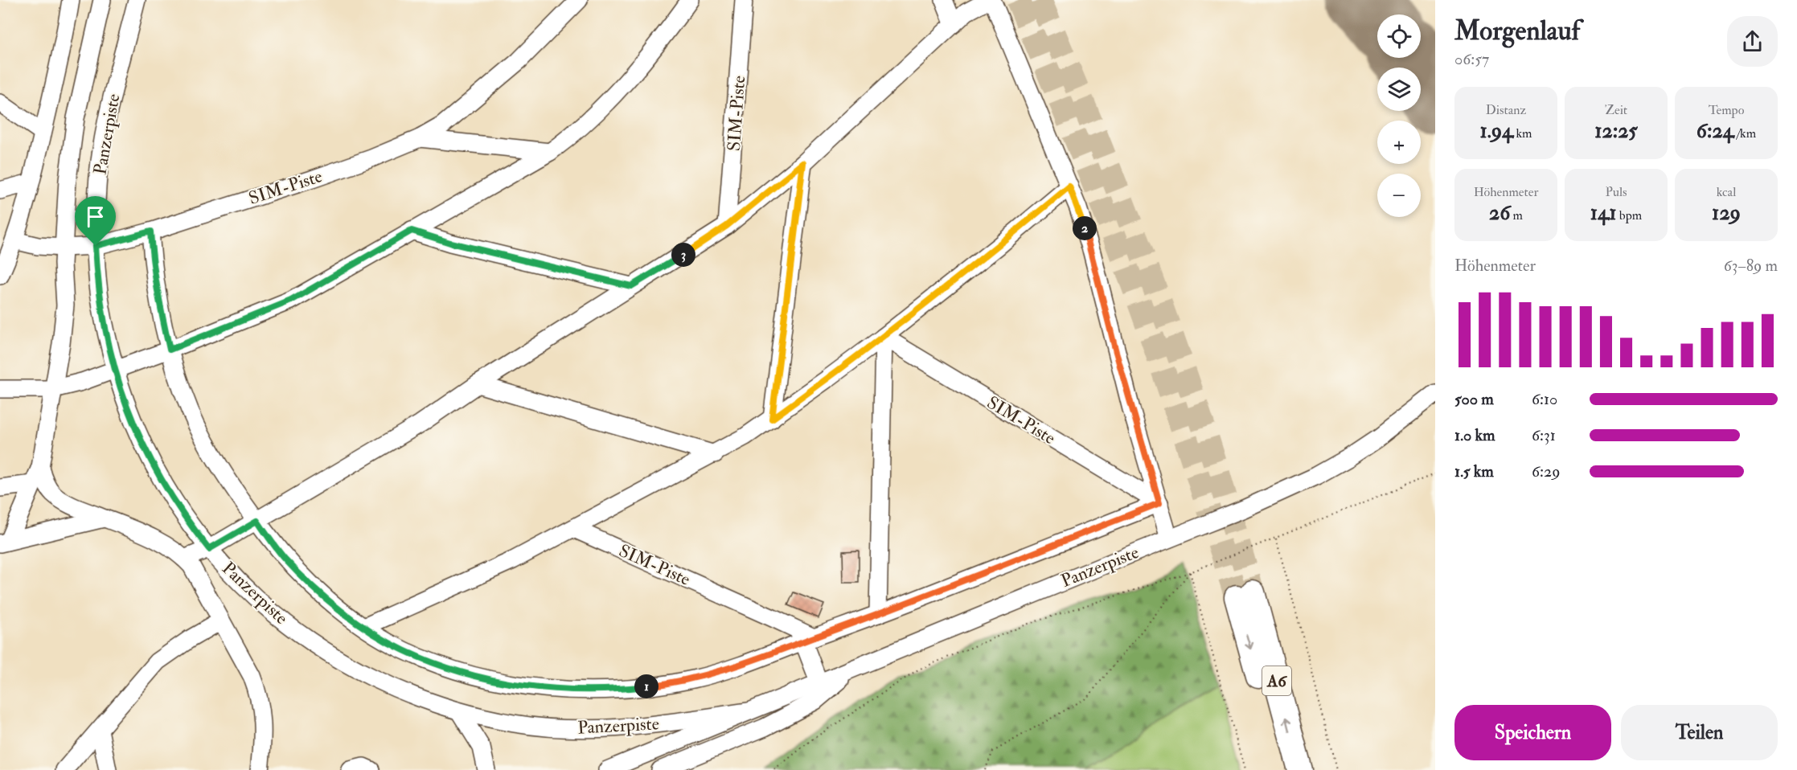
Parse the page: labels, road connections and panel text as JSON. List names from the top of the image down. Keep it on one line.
{"streets":{"highway":["A6"],"street":["SIM-Piste","Panzerpiste"]},"crossings":[["SIM-Piste","Panzerpiste"]],"page":{"heading":["Morgenlauf","06:57"],"map_buttons":["+","−"],"stats":[["Distanz","1.94 km"],["Zeit","12:25"],["Tempo","6:24 /km"],["Höhenmeter","26 m"],["Puls","141 bpm"],["kcal","129"]],"pins":["2","3","1"],"chart":["Höhenmeter","63–89 m"],"list":[{"name":"500 m","note":"6:10"},{"name":"1.0 km","note":"6:31"},{"name":"1.5 km","note":"6:29"}],"buttons":["Speichern","Teilen"]}}
